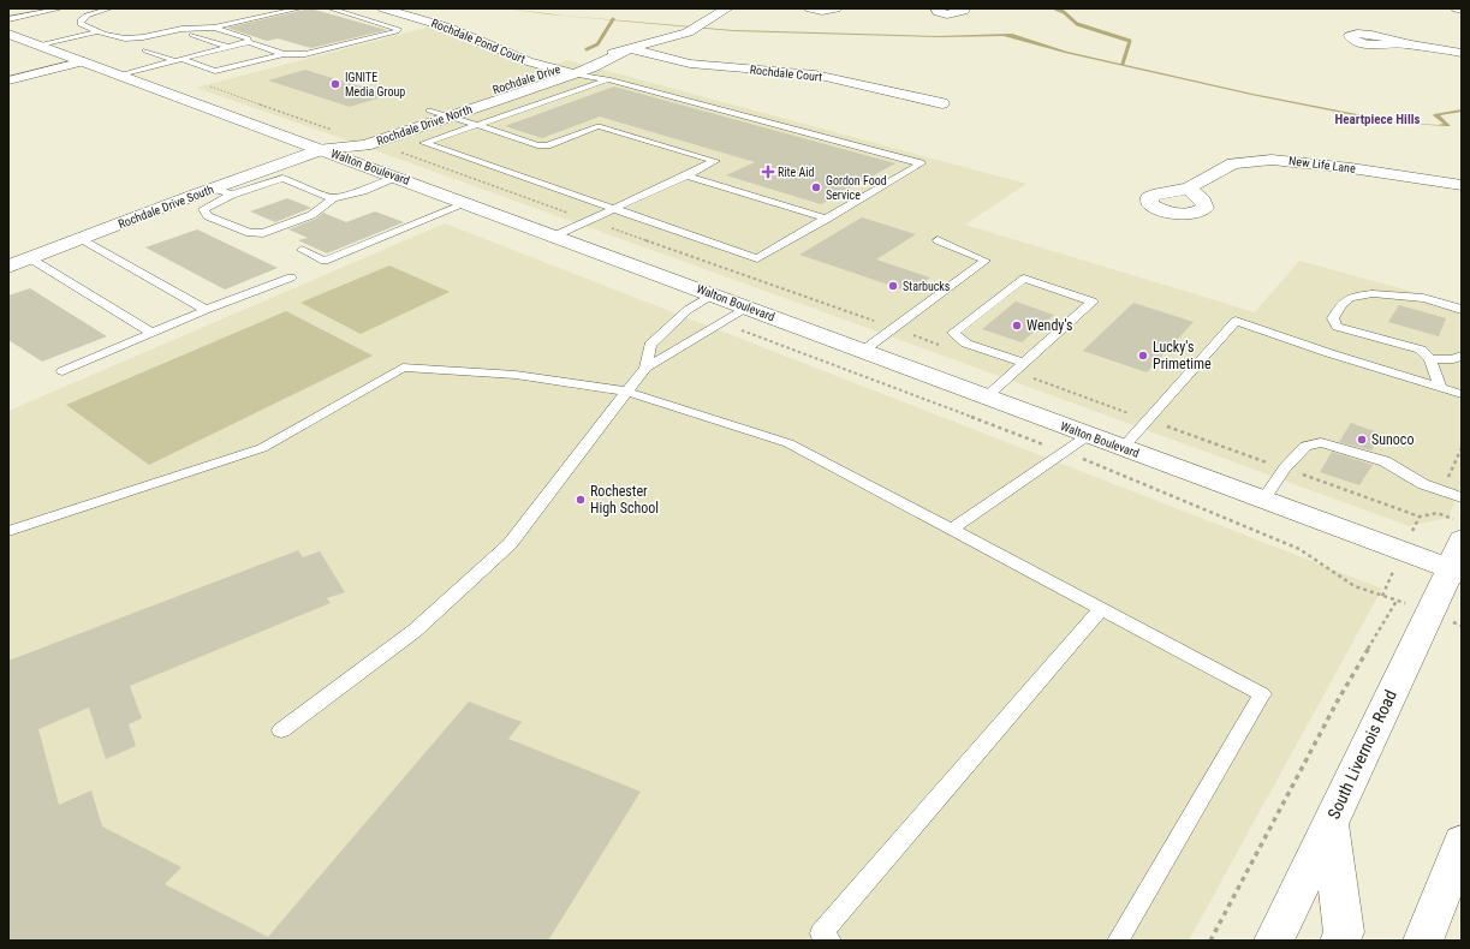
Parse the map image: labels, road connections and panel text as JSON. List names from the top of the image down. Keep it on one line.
{"streets":{"street":["Rochdale Pond Court","Rochdale Court","Rochdale Drive","Rochdale Drive North","New Life Lane","Walton Boulevard","Rochdale Drive South","South Livernois Road"]},"crossings":[["Rochdale Pond Court","Rochdale Drive"],["Rochdale Pond Court","Rochdale Drive North"],["Rochdale Court","Rochdale Drive"],["Rochdale Court","Rochdale Drive North"],["Rochdale Drive","Rochdale Drive North"],["Rochdale Drive","Walton Boulevard"],["Rochdale Drive","Rochdale Drive South"],["Rochdale Drive North","Walton Boulevard"],["Rochdale Drive North","Rochdale Drive South"],["Walton Boulevard","Rochdale Drive South"],["Walton Boulevard","South Livernois Road"]],"districts":["Heartpiece Hills"],"places":{"other":["IGNITE Media Group","Gordon Food Service","Starbucks","Wendy's","Lucky's Primetime","Sunoco","Rochester High School"],"health":["Rite Aid"]}}
